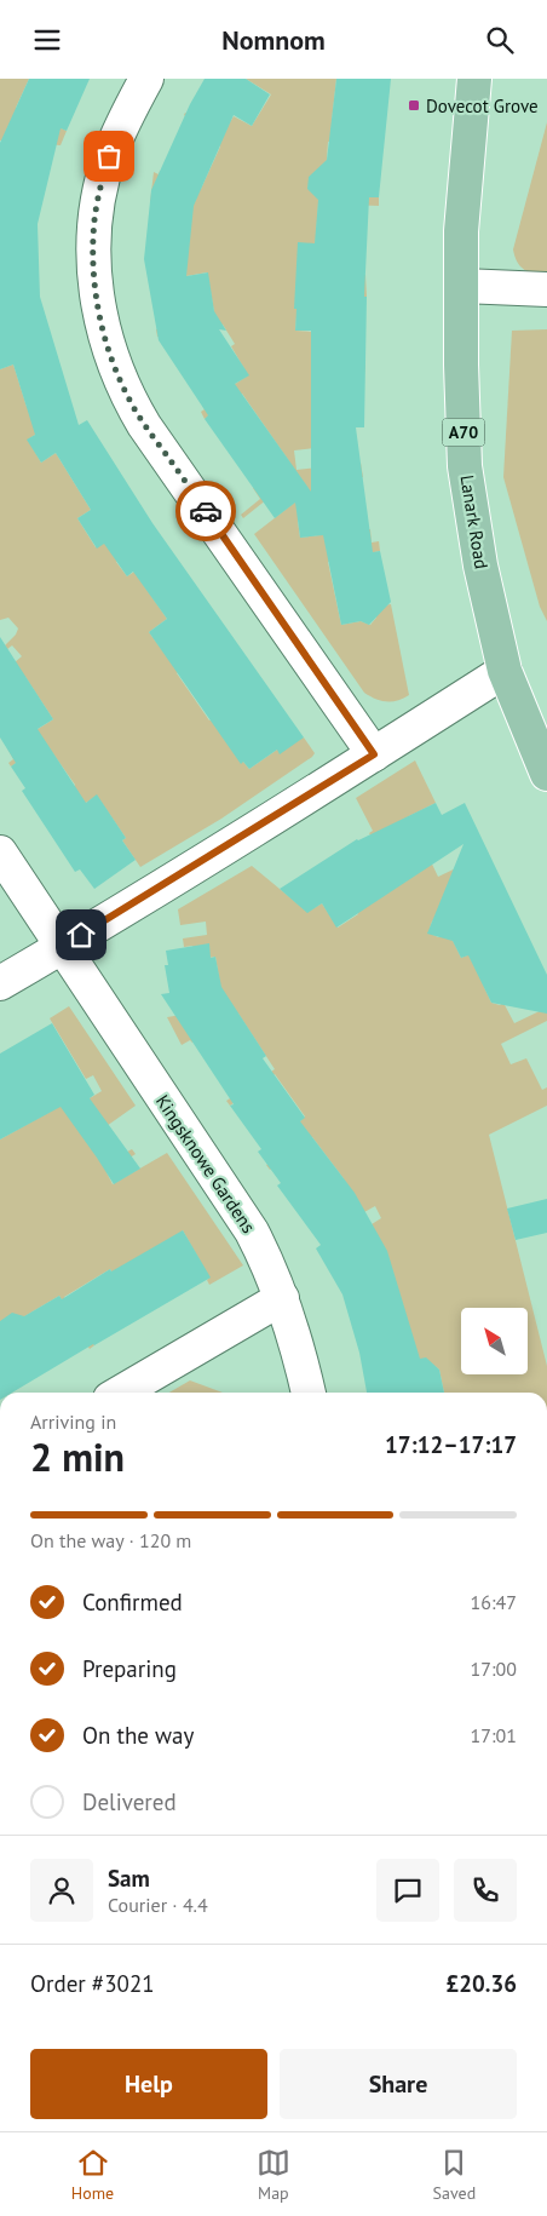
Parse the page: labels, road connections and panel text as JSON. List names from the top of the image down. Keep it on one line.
{"streets":{"main road":["A70","Lanark Road"],"street":["Kingsknowe Gardens"]},"places":{"transit":["Dovecot Grove"]},"north":"top left","page":{"header":"Nomnom","heading":["2 min","Arriving in","17:12–17:17"],"panel":["Sam","Courier · 4.4","Order #3021","£20.36"],"bar":"On the way · 120 m","list":[["Confirmed","16:47"],["Preparing","17:00"],["On the way","17:01"],"Delivered"],"buttons":["Help","Share"],"tabs":["Home","Map","Saved"]}}
